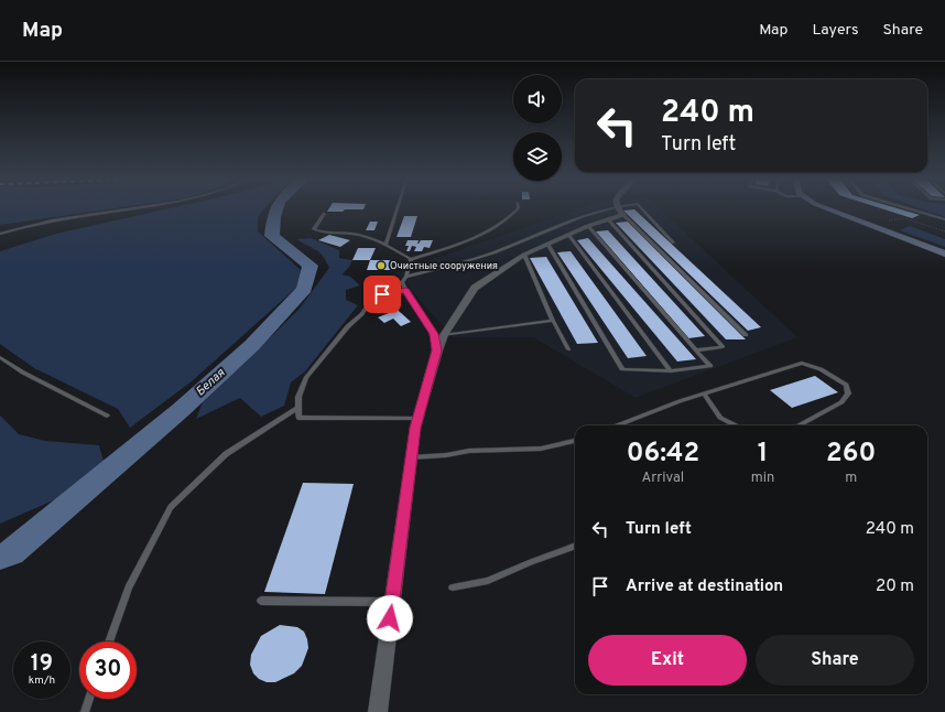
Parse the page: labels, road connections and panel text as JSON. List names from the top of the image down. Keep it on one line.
{"water":["Белая"],"places":["Очистные сооружения"],"page":{"header":"Map","nav":["Map","Layers","Share"],"turn":["240 m","Turn left"],"eta":["06:42","Arrival","1","min","260","m"],"list":[{"name":"Turn left","value":"240 m"},{"name":"Arrive at destination","value":"20 m"}],"buttons":["Exit","Share"],"speed":"19 km/h","limit":"30"}}
